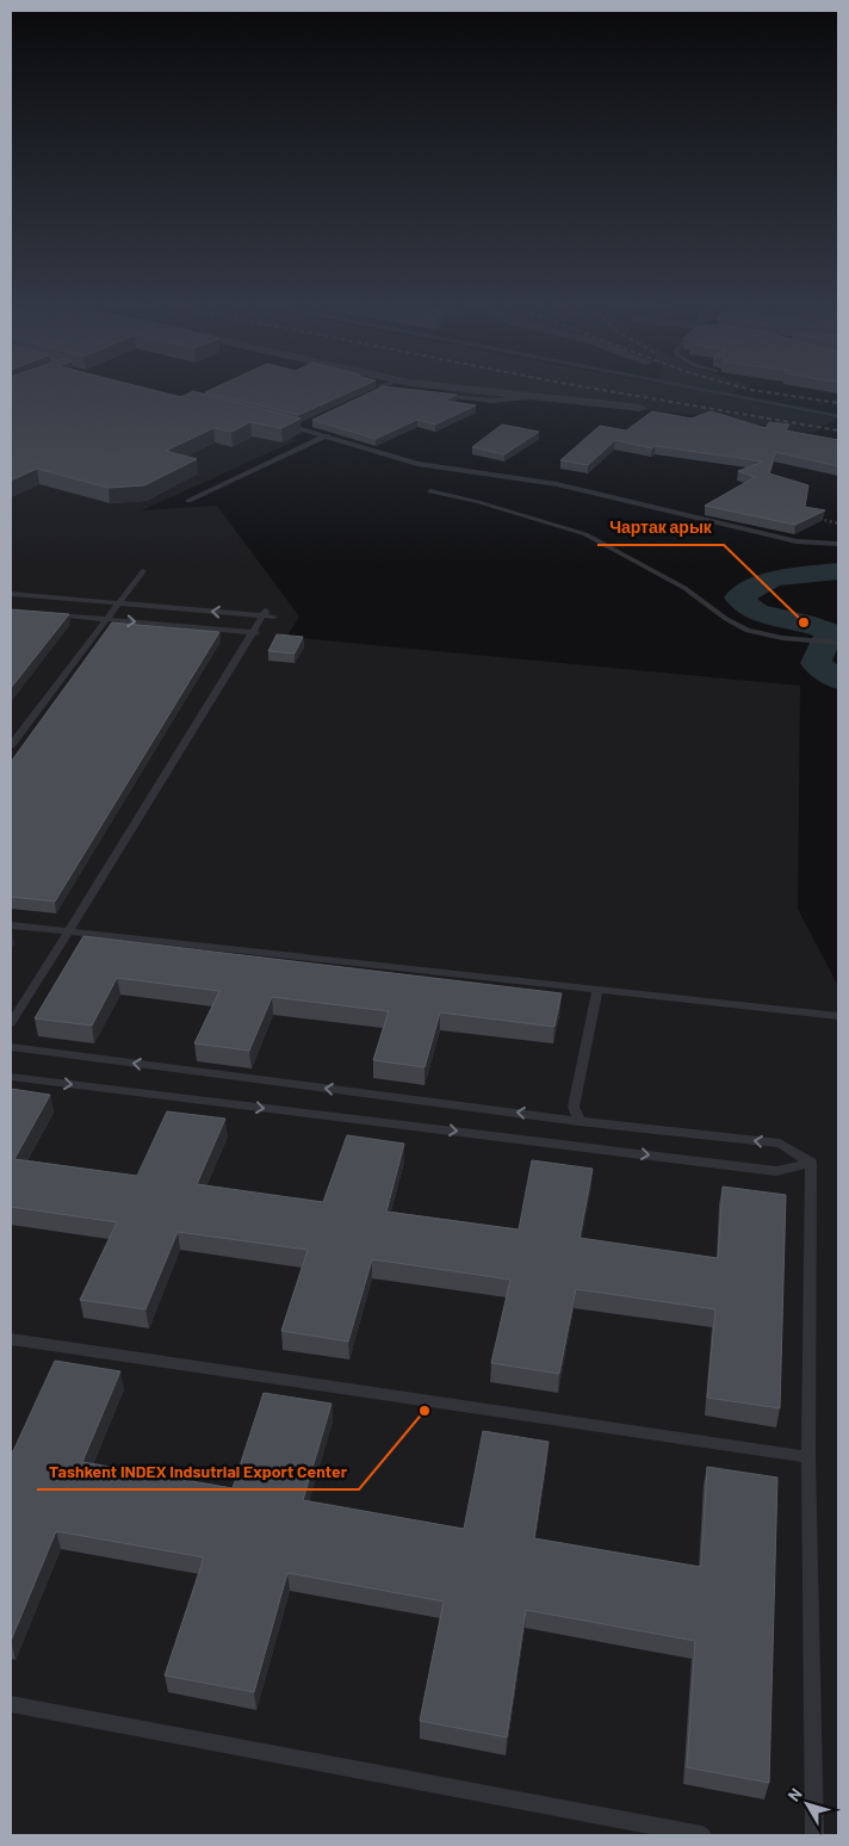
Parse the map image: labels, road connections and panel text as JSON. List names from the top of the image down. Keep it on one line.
{"places":["Чартак арык","Tashkent INDEX Indsutrial Export Center"],"north":"top left"}
